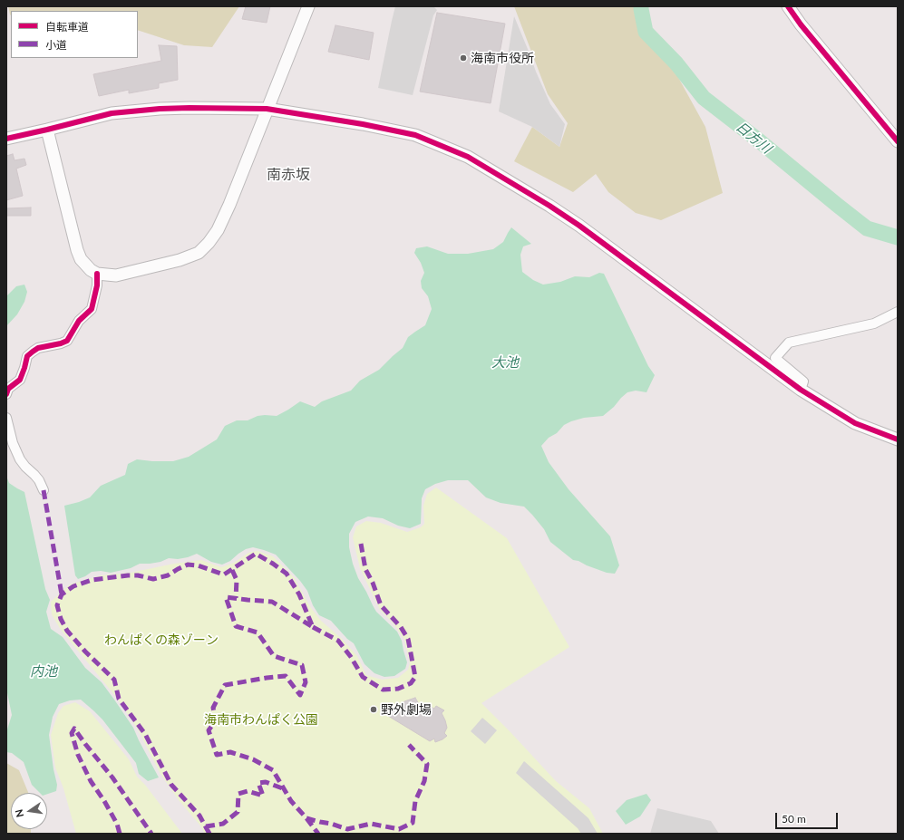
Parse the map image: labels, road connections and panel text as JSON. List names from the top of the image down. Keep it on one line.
{"districts":["南赤坂"],"water":["日方川","大池","内池"],"parks":["わんぱくの森ゾーン","海南市わんぱく公園"],"places":["海南市役所","野外劇場"],"legend":["自転車道","小道"],"scale_bar":"50 m","north":"left"}
